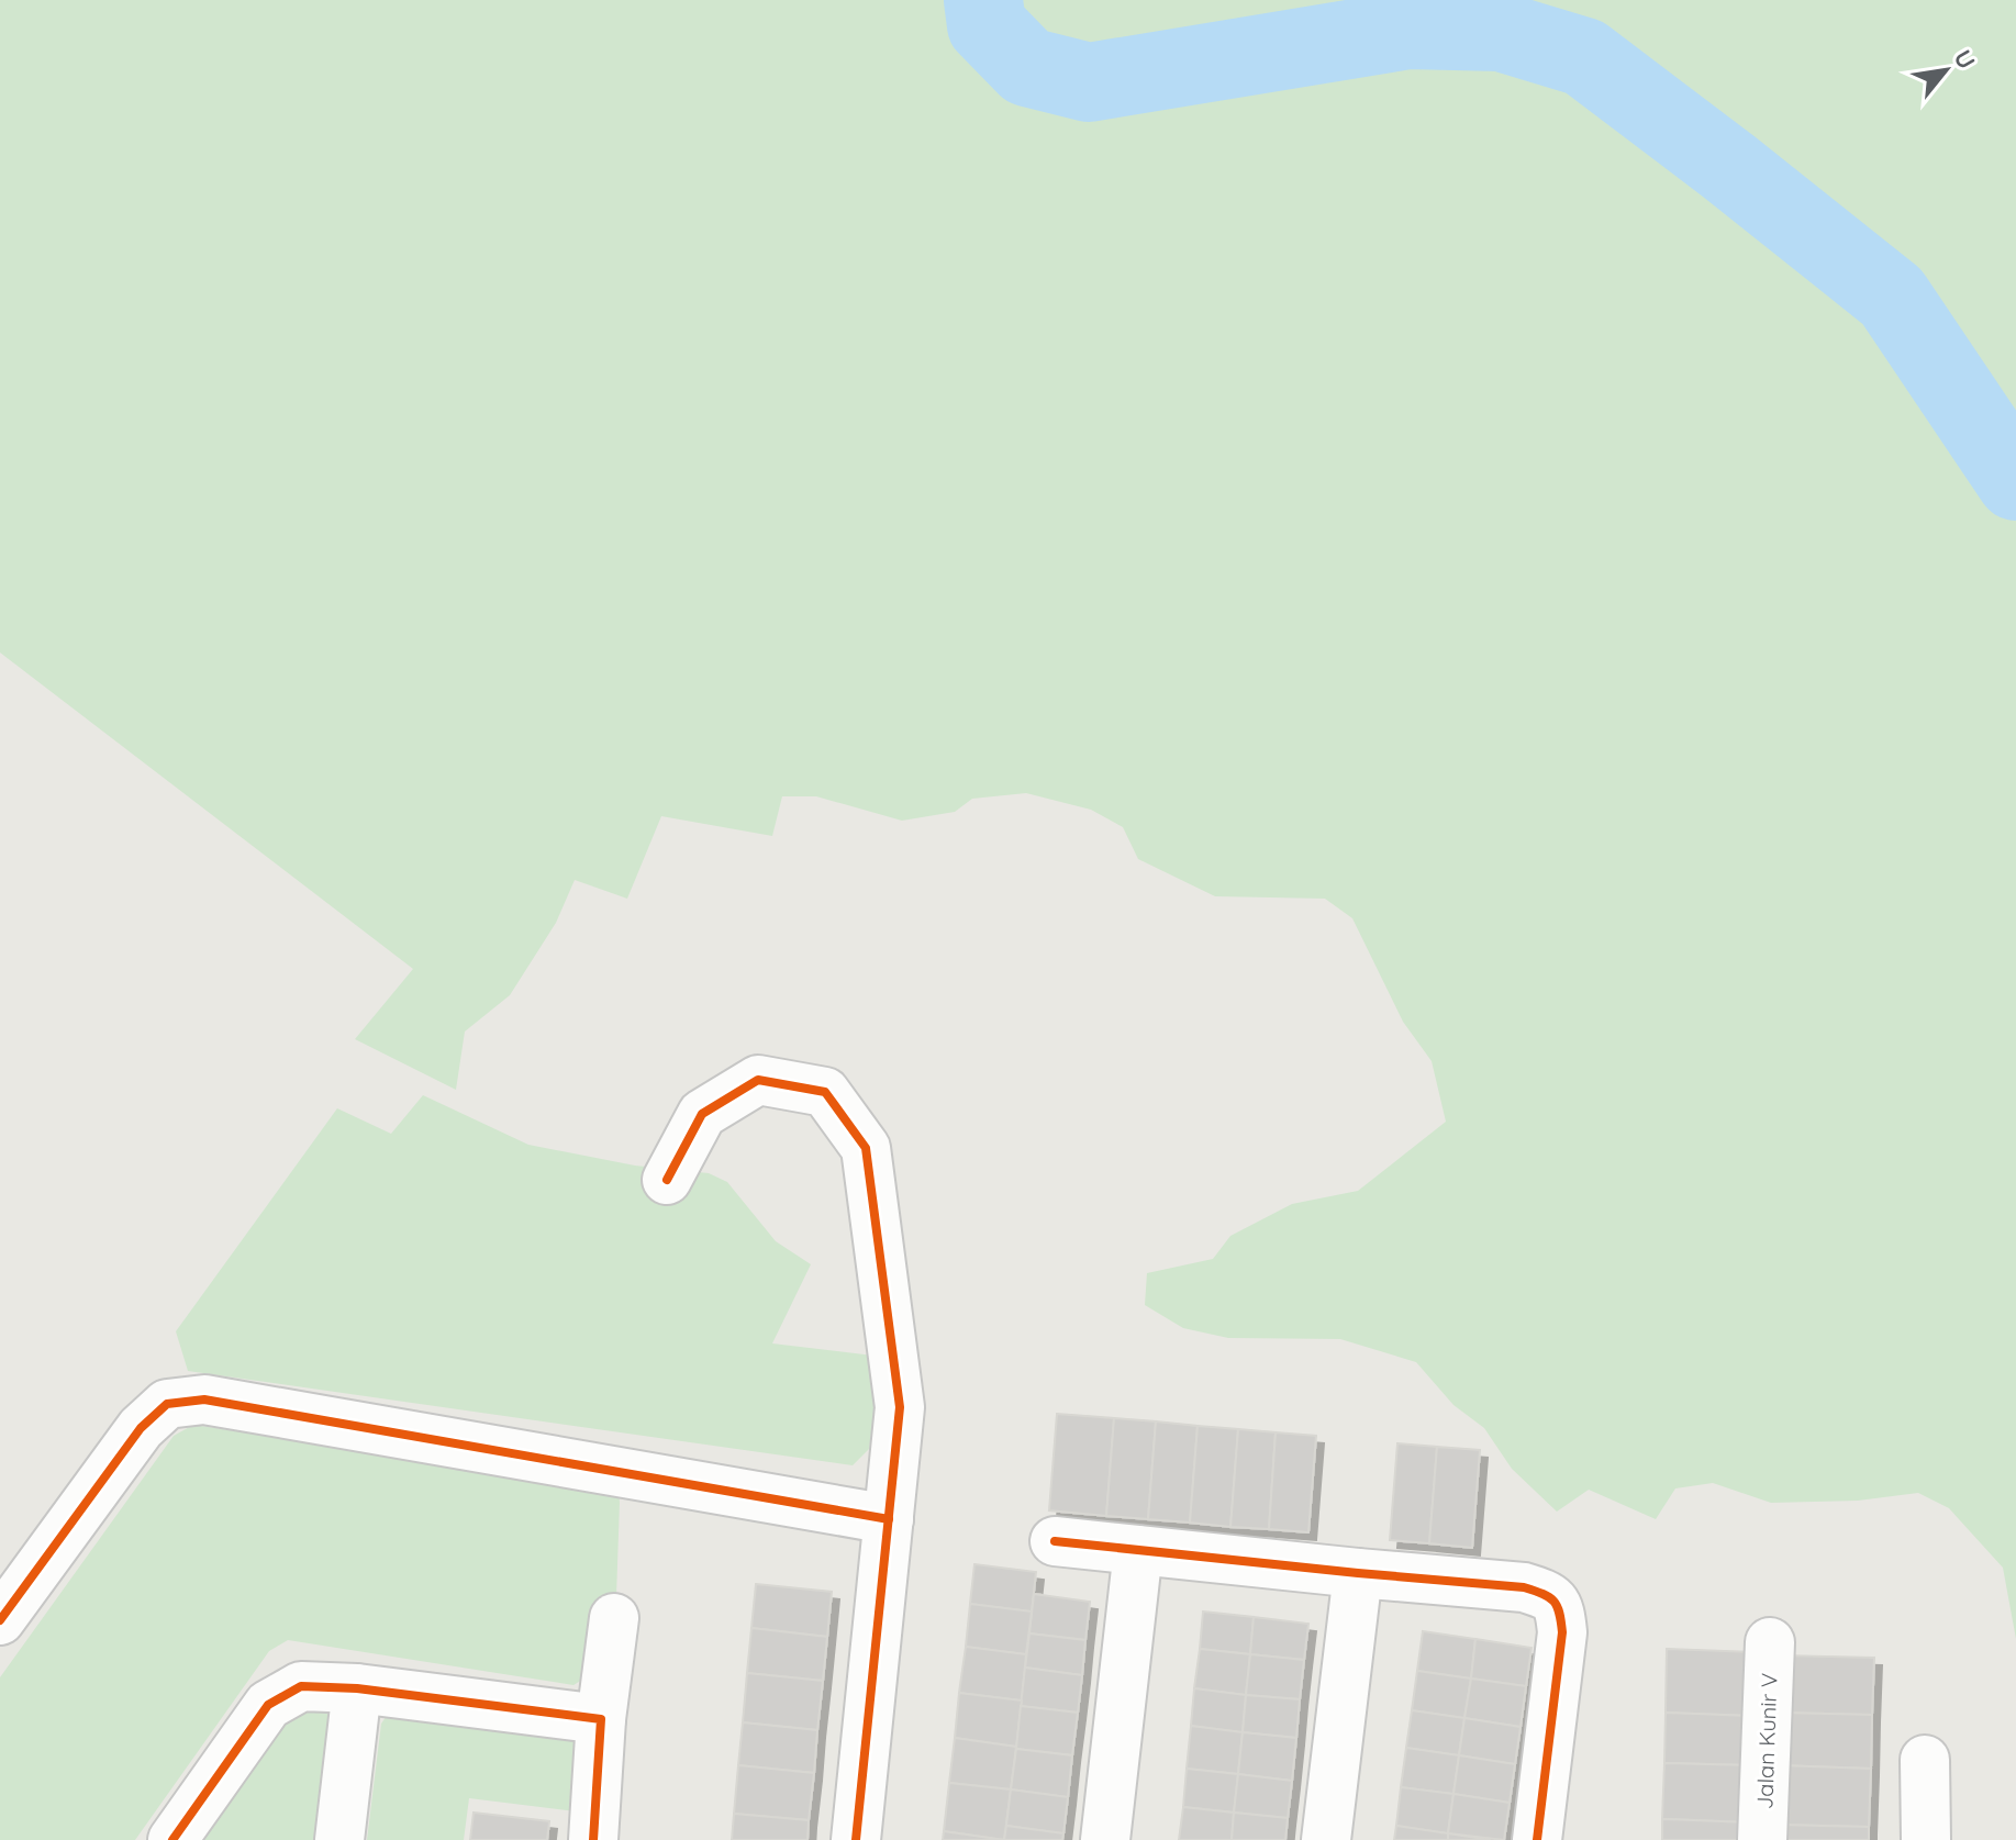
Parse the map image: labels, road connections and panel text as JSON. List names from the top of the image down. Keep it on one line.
{"streets":{"street":["Jalan Kunir V"]},"north":"top right"}
